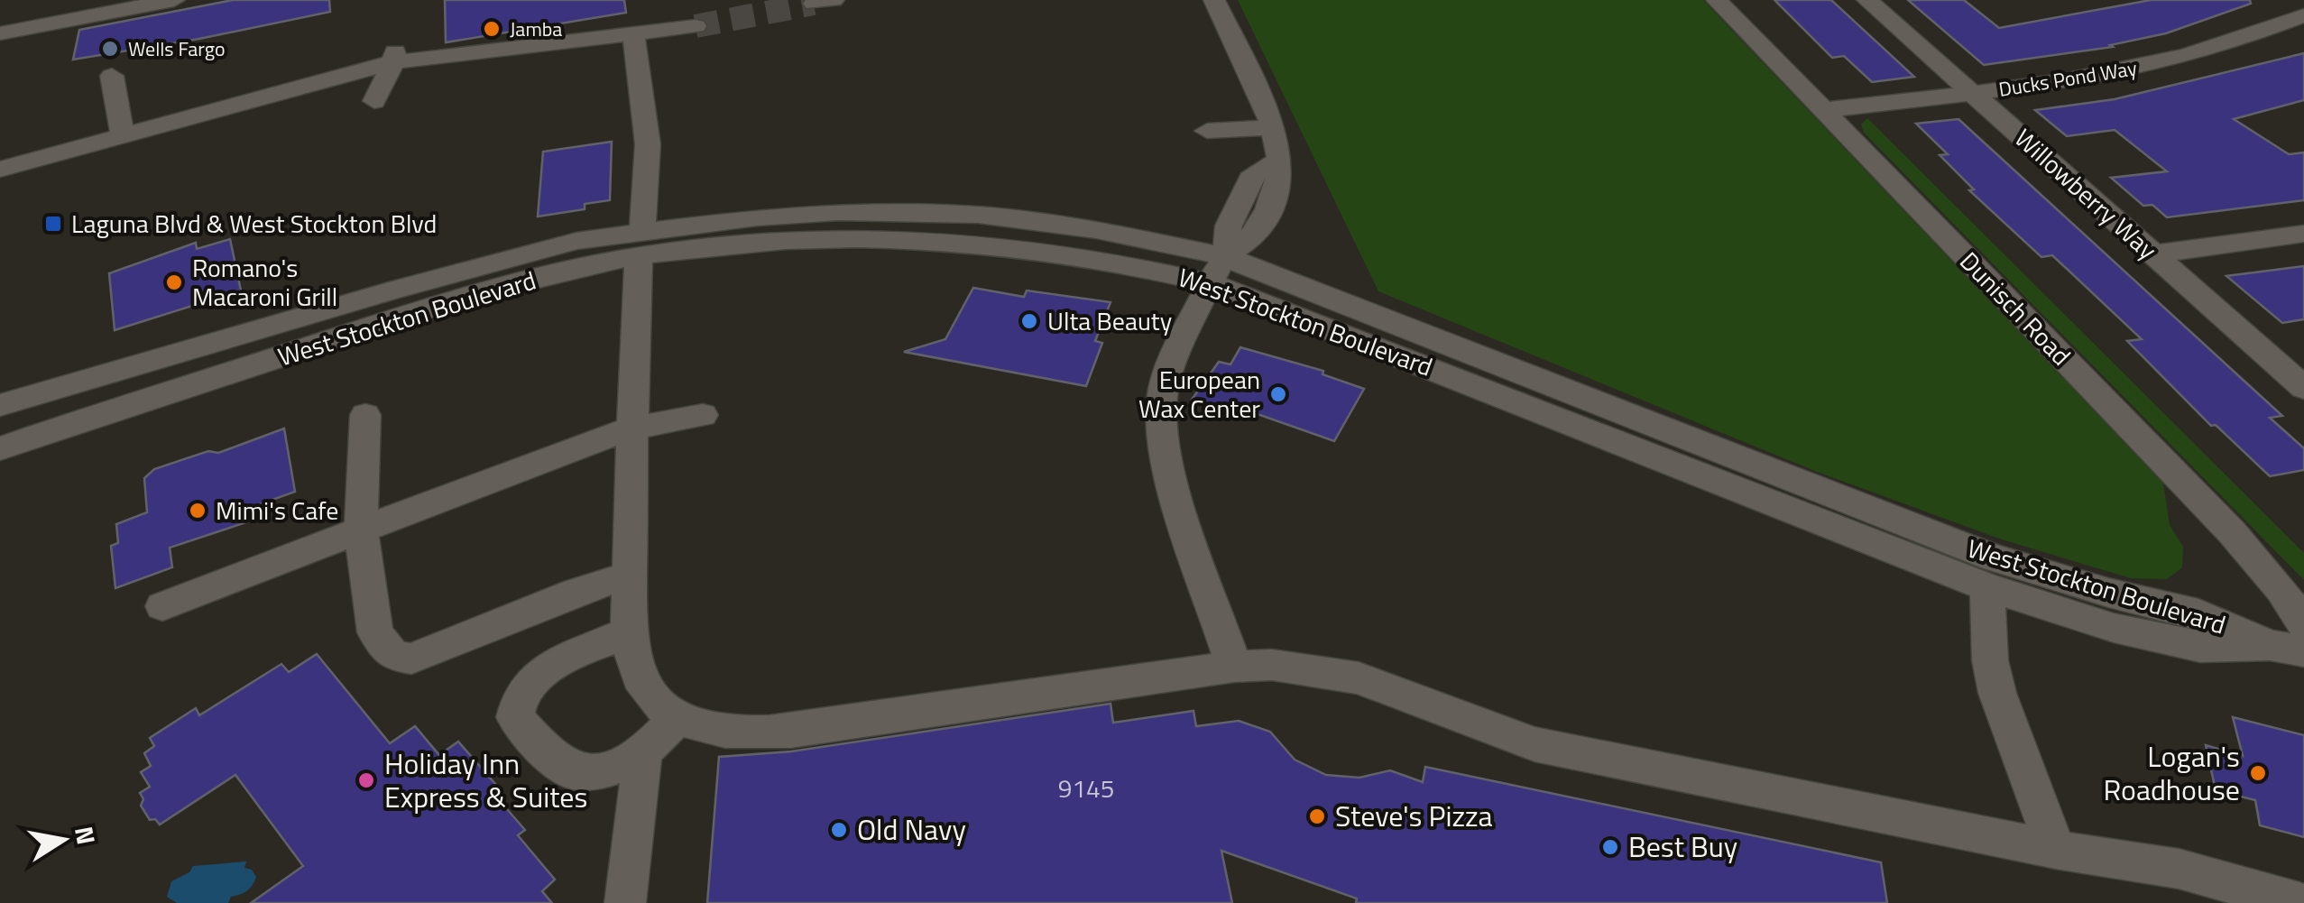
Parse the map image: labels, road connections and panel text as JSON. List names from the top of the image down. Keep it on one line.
{"streets":{"street":["Ducks Pond Way","Willowberry Way","Dunisch Road","West Stockton Boulevard"]},"crossings":[["Ducks Pond Way","Willowberry Way"],["Ducks Pond Way","Dunisch Road"]],"places":{"other":["Jamba","Wells Fargo","Romano's Macaroni Grill","Ulta Beauty","European Wax Center","Mimi's Cafe","Logan's Roadhouse","Holiday Inn Express & Suites","Steve's Pizza","Old Navy","Best Buy"],"transit":["Laguna Blvd & West Stockton Blvd"]},"house_numbers":["9145"],"north":"right"}
